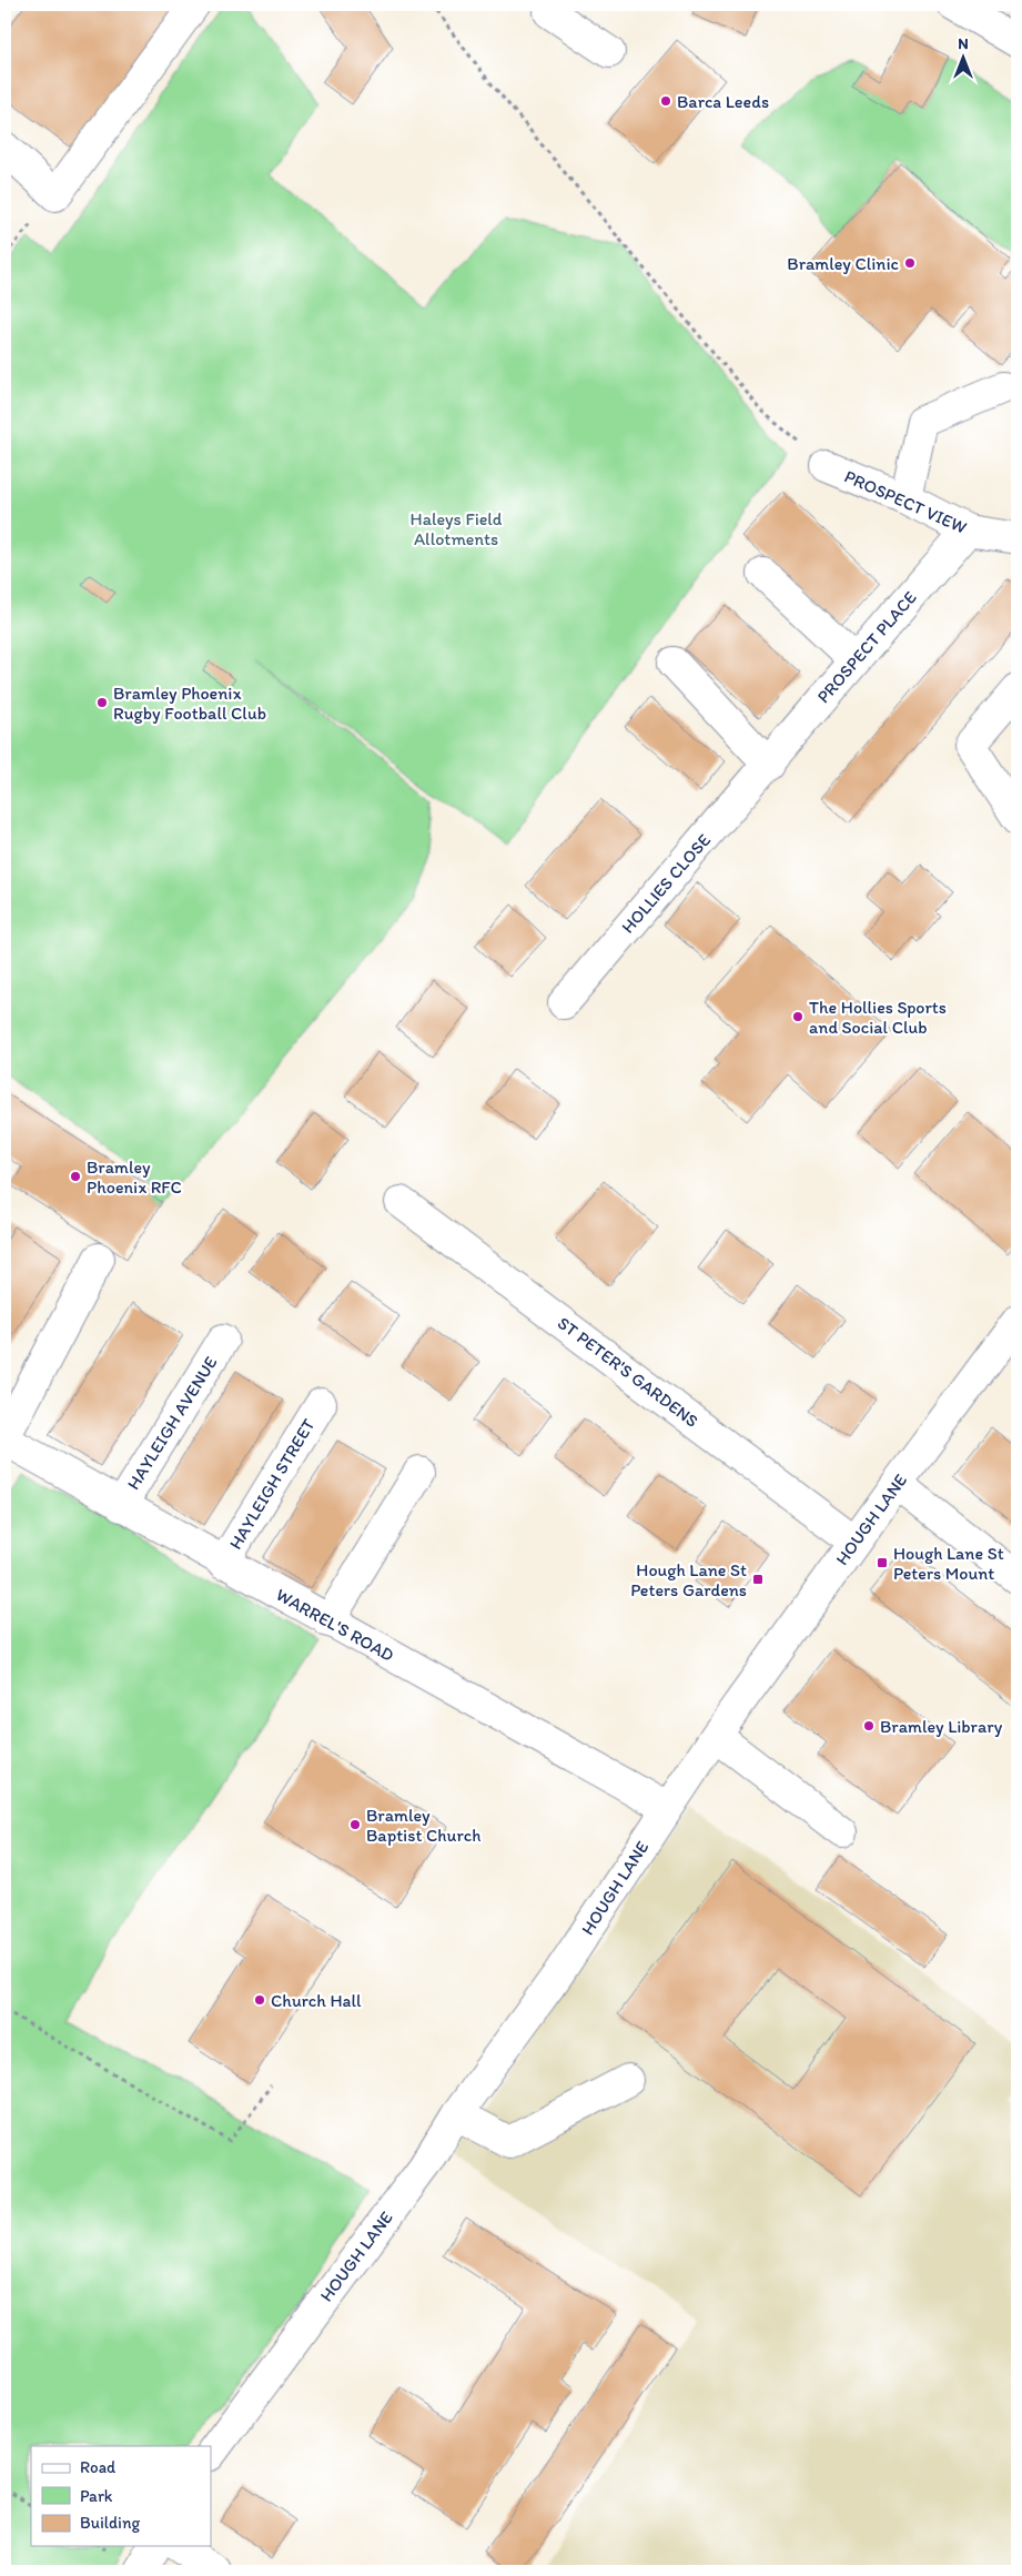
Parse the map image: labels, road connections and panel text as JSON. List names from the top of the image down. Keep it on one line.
{"streets":{"street":["PROSPECT VIEW","PROSPECT PLACE","HOLLIES CLOSE","ST PETER'S GARDENS","HAYLEIGH AVENUE","HAYLEIGH STREET","HOUGH LANE","WARREL'S ROAD"]},"crossings":[["PROSPECT VIEW","PROSPECT PLACE"],["PROSPECT PLACE","HOLLIES CLOSE"],["ST PETER'S GARDENS","HOUGH LANE"],["HAYLEIGH AVENUE","WARREL'S ROAD"],["HAYLEIGH STREET","WARREL'S ROAD"],["HOUGH LANE","WARREL'S ROAD"]],"parks":["Haleys Field Allotments"],"places":{"other":["Barca Leeds","Bramley Clinic","Bramley Phoenix Rugby Football Club","The Hollies Sports and Social Club","Bramley Phoenix RFC","Bramley Library","Bramley Baptist Church","Church Hall"],"transit":["Hough Lane St Peters Mount","Hough Lane St Peters Gardens"]},"legend":["Road","Park","Building"],"north":"top"}
